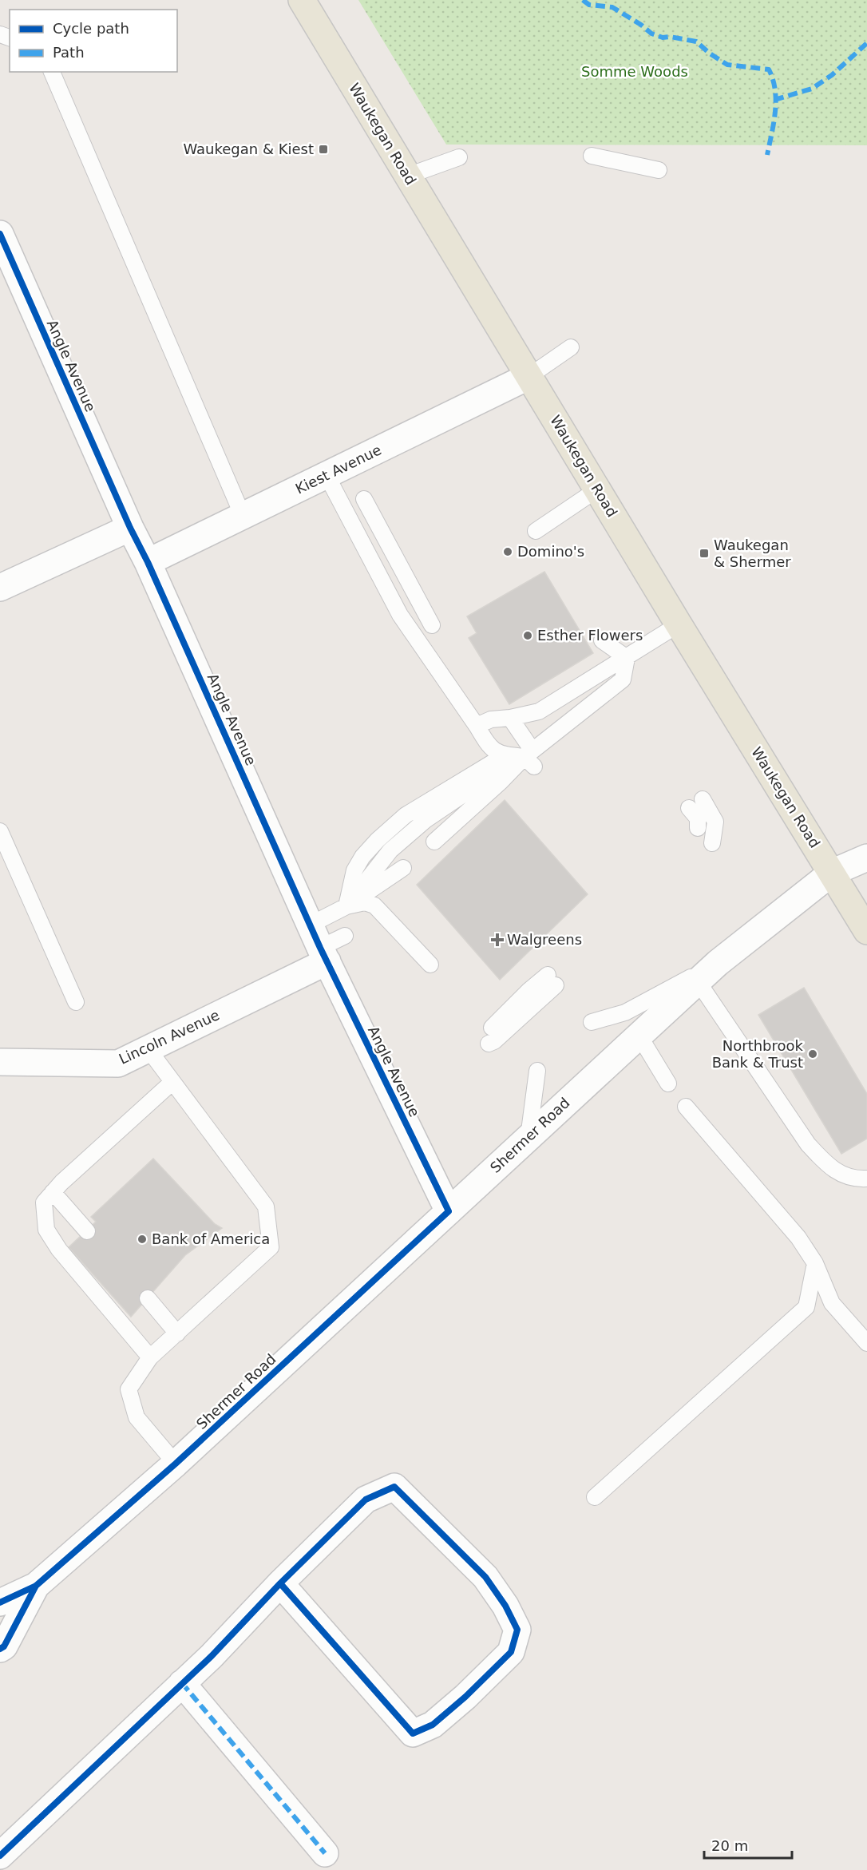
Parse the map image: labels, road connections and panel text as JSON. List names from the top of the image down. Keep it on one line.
{"streets":{"main road":["Waukegan Road"],"street":["Angle Avenue","Kiest Avenue","Lincoln Avenue","Shermer Road"]},"crossings":[["Waukegan Road","Kiest Avenue"],["Waukegan Road","Shermer Road"],["Angle Avenue","Kiest Avenue"],["Angle Avenue","Lincoln Avenue"],["Angle Avenue","Shermer Road"]],"parks":["Somme Woods"],"places":{"transit":["Waukegan & Kiest","Waukegan & Shermer"],"other":["Domino's","Esther Flowers","Northbrook Bank & Trust","Bank of America"],"health":["Walgreens"]},"legend":["Cycle path","Path"],"scale_bar":"20 m"}
